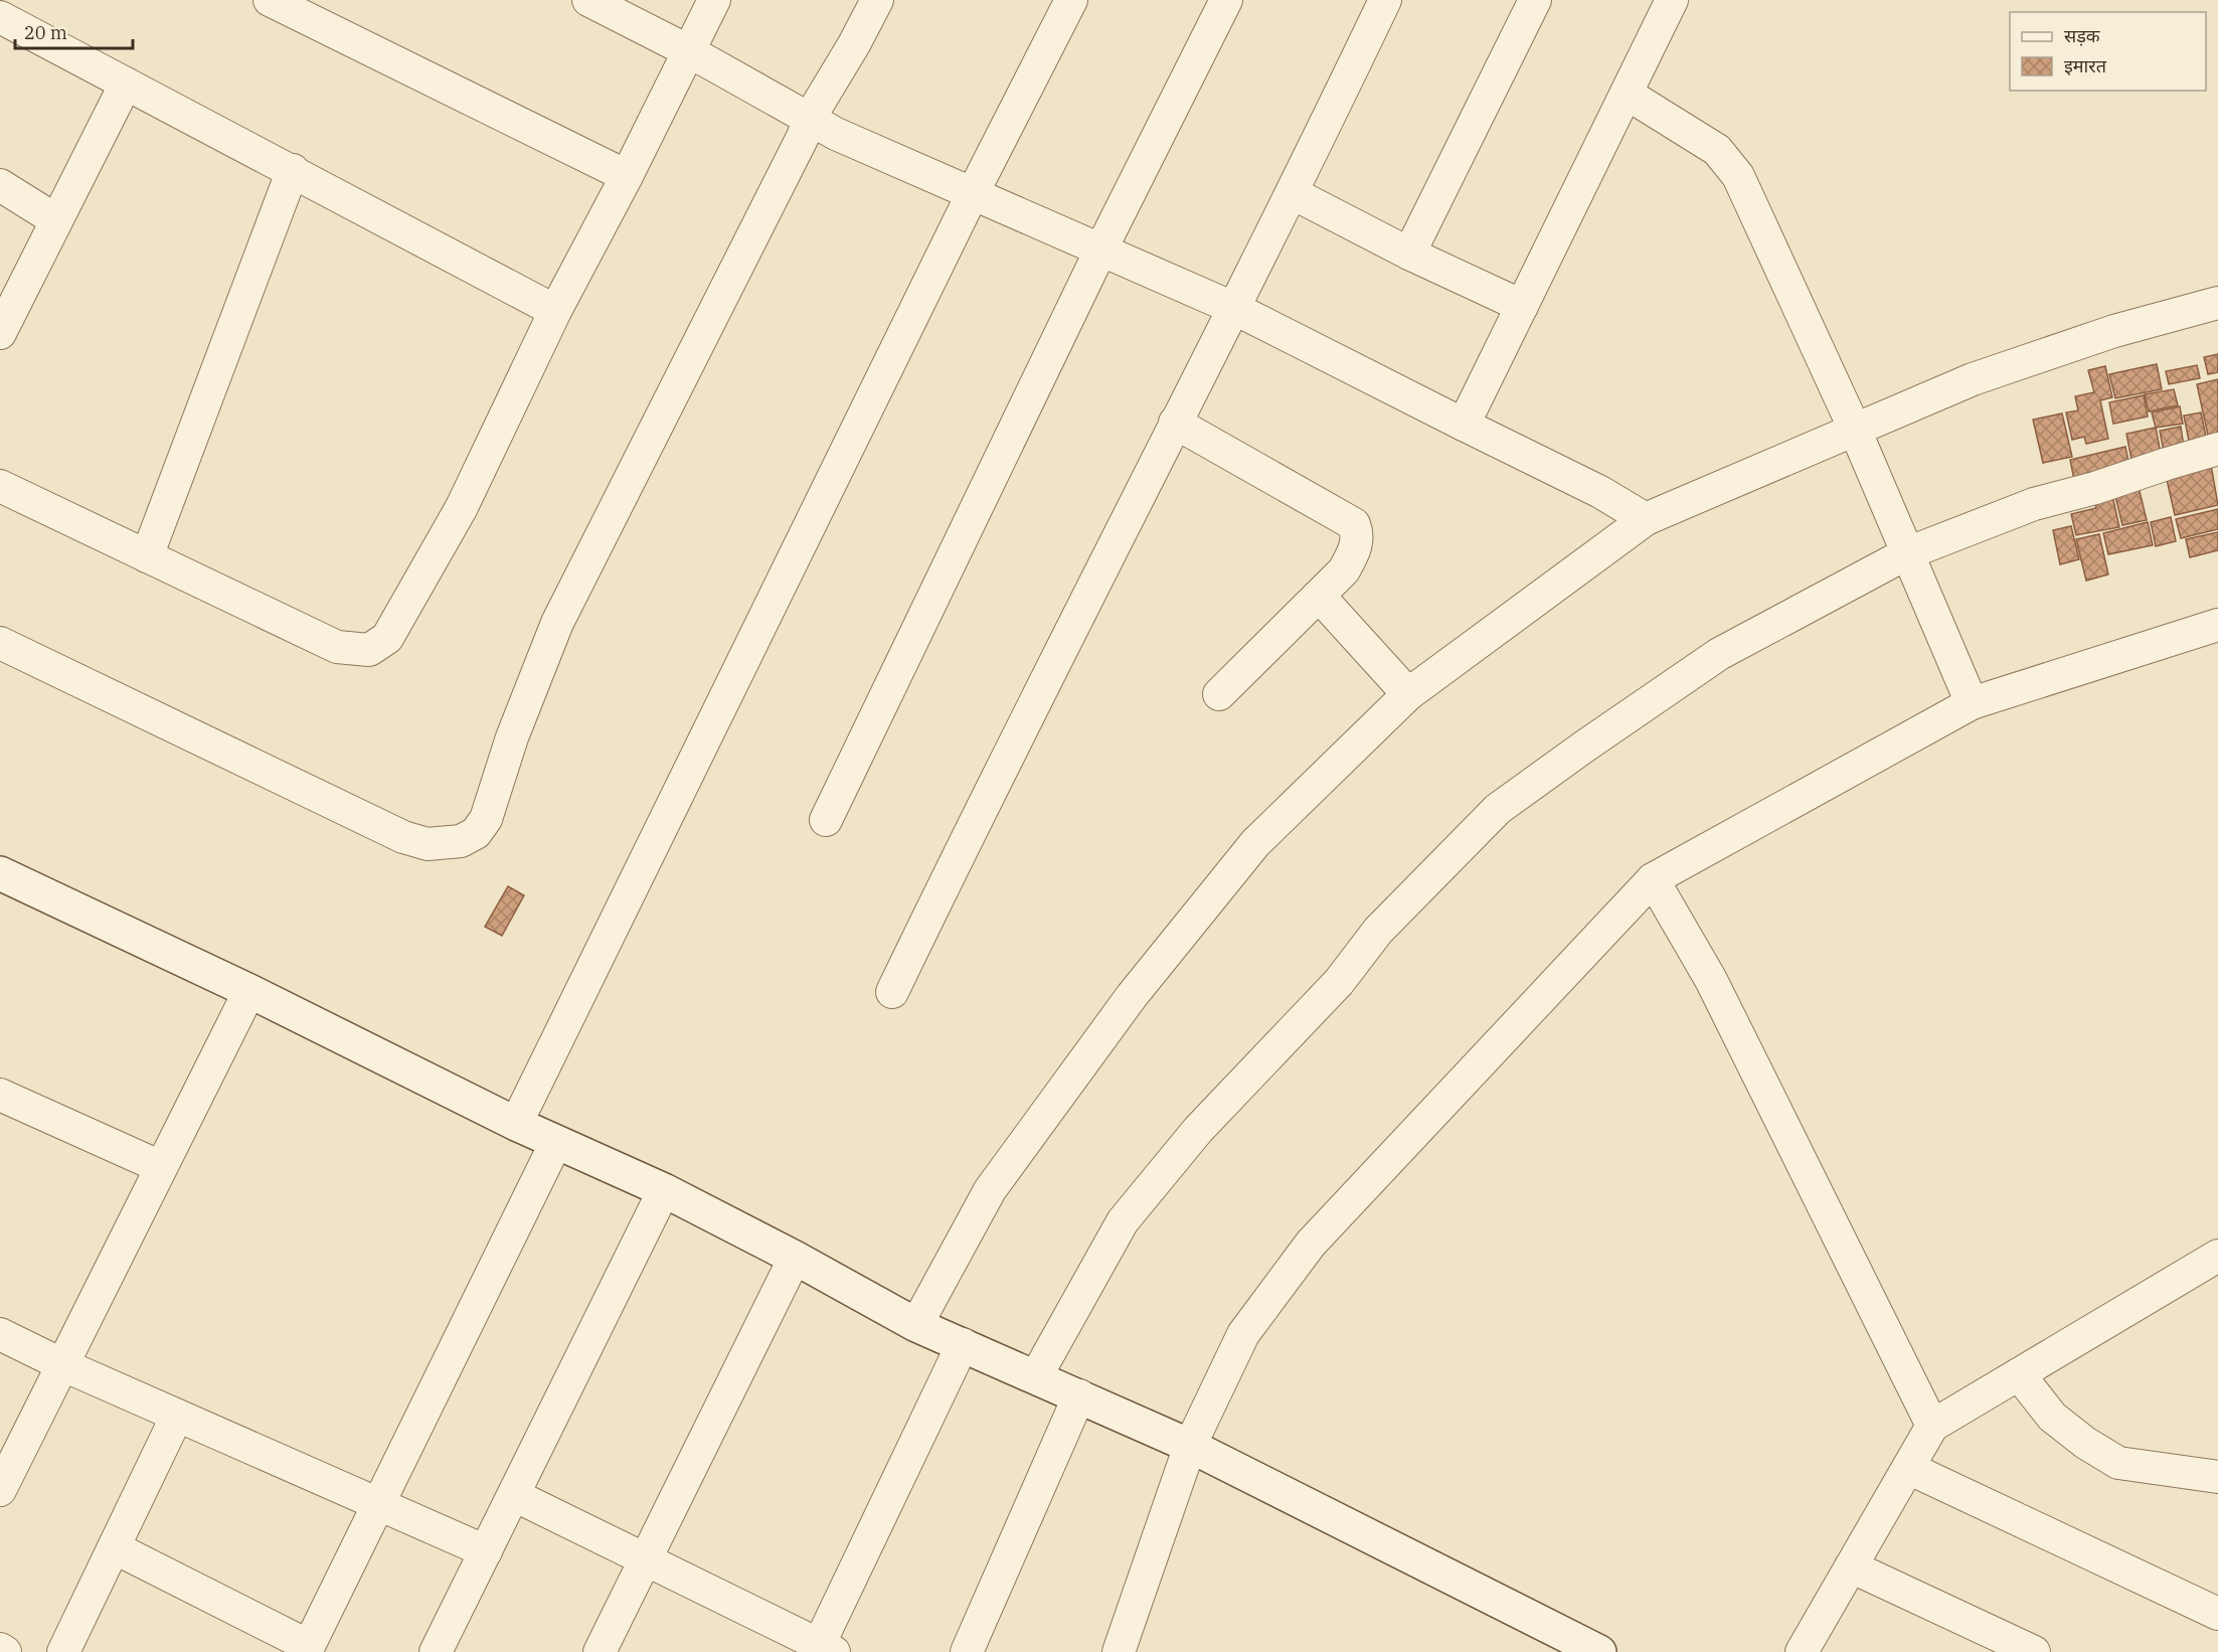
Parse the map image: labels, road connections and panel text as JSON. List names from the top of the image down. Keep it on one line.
{"legend":["सड़क","इमारत"],"scale_bar":"20 m"}
